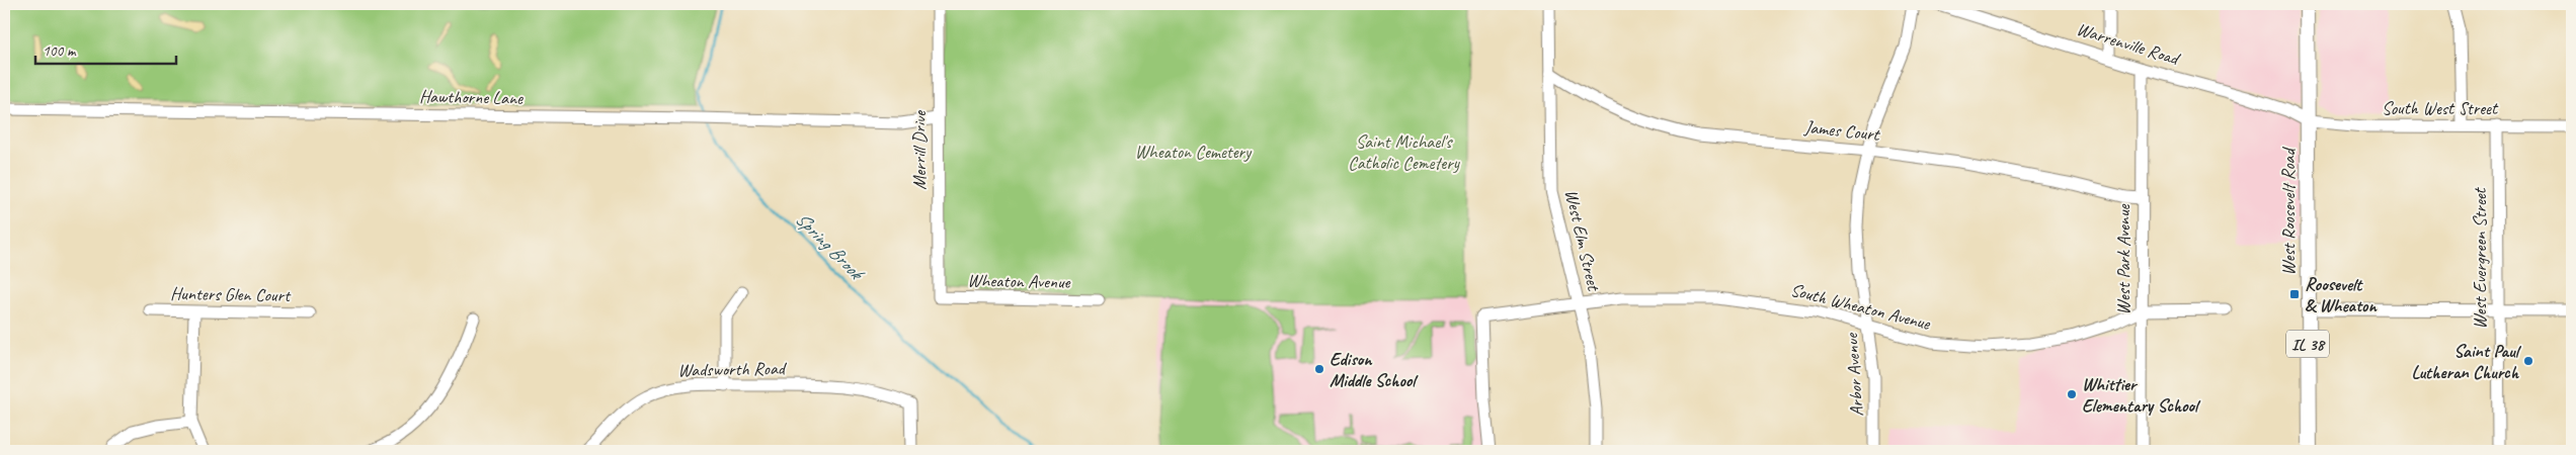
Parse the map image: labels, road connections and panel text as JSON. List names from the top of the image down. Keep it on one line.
{"streets":{"main road":["West Roosevelt Road","IL 38"],"street":["Warrenville Road","Hawthorne Lane","South West Street","James Court","Merrill Drive","West Elm Street","West Evergreen Street","West Park Avenue","Wheaton Avenue","Hunters Glen Court","South Wheaton Avenue","Wadsworth Road","Arbor Avenue"]},"crossings":[["Warrenville Road","South West Street"],["Warrenville Road","West Roosevelt Road"],["Warrenville Road","West Park Avenue"],["Hawthorne Lane","Merrill Drive"],["South West Street","West Roosevelt Road"],["South West Street","West Evergreen Street"],["James Court","West Elm Street"],["James Court","West Park Avenue"],["James Court","Arbor Avenue"],["Merrill Drive","Wheaton Avenue"],["West Elm Street","South Wheaton Avenue"],["West Park Avenue","South Wheaton Avenue"],["South Wheaton Avenue","Arbor Avenue"]],"water":["Spring Brook"],"parks":["Saint Michael's Catholic Cemetery","Wheaton Cemetery"],"places":{"transit":["Roosevelt & Wheaton"],"other":["Saint Paul Lutheran Church","Edison Middle School","Whittier Elementary School"]},"scale_bar":"100 m"}
